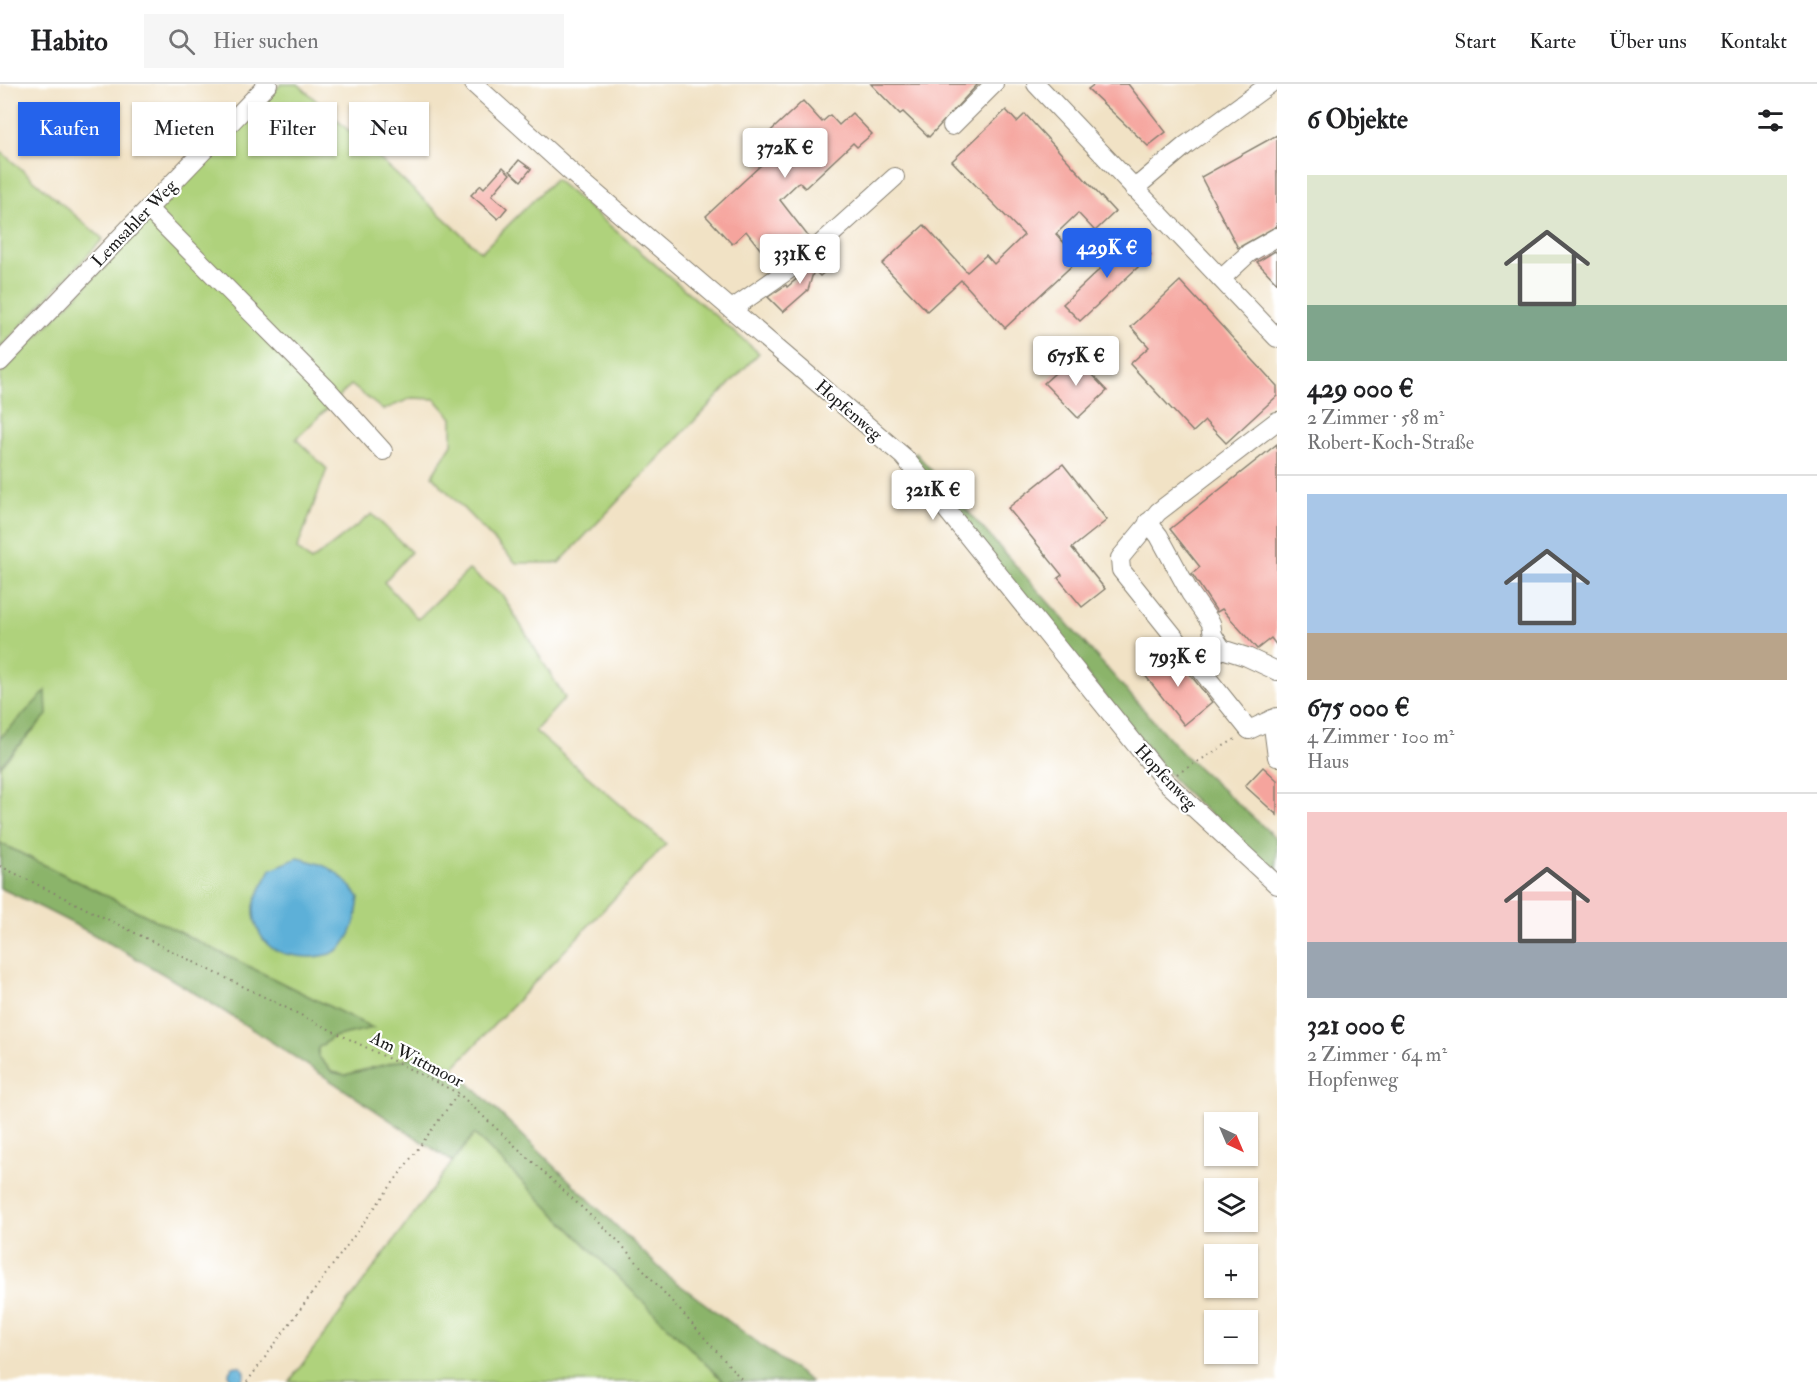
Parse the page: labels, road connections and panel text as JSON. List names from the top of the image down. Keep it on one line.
{"streets":{"street":["Lemsahler Weg","Hopfenweg"],"path":["Am Wittmoor"]},"north":"bottom right","page":{"header":"Habito","search":"Hier suchen","nav":["Start","Karte","Über uns","Kontakt"],"heading":"6 Objekte","chip":["Kaufen","Mieten","Filter","Neu"],"price":["372K €","429K €","331K €","675K €","321K €","793K €"],"list":[{"name":"429 000 €","note":"2 Zimmer · 58 m² · Robert-Koch-Straße"},{"name":"675 000 €","note":"4 Zimmer · 100 m² · Haus"},{"name":"321 000 €","note":"2 Zimmer · 64 m² · Hopfenweg"}],"map_buttons":["+","−"]}}
